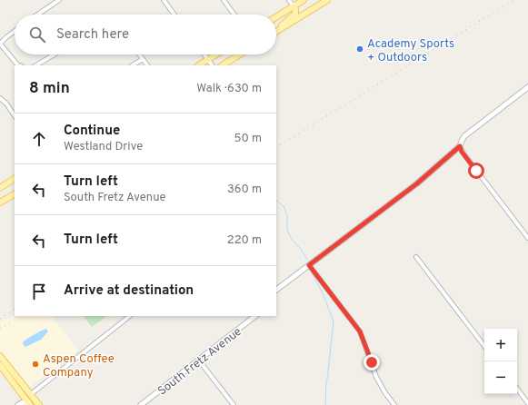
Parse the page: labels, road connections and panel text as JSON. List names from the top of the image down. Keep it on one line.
{"streets":{"street":["South Fretz Avenue"]},"places":["Academy Sports + Outdoors","Aspen Coffee Company"],"page":{"search":"Search here","heading":["8 min","Walk · 630 m"],"list":[["Continue","Westland Drive","50 m"],["Turn left","South Fretz Avenue","360 m"],["Turn left","220 m"],"Arrive at destination"],"map_buttons":["+","−"]}}
